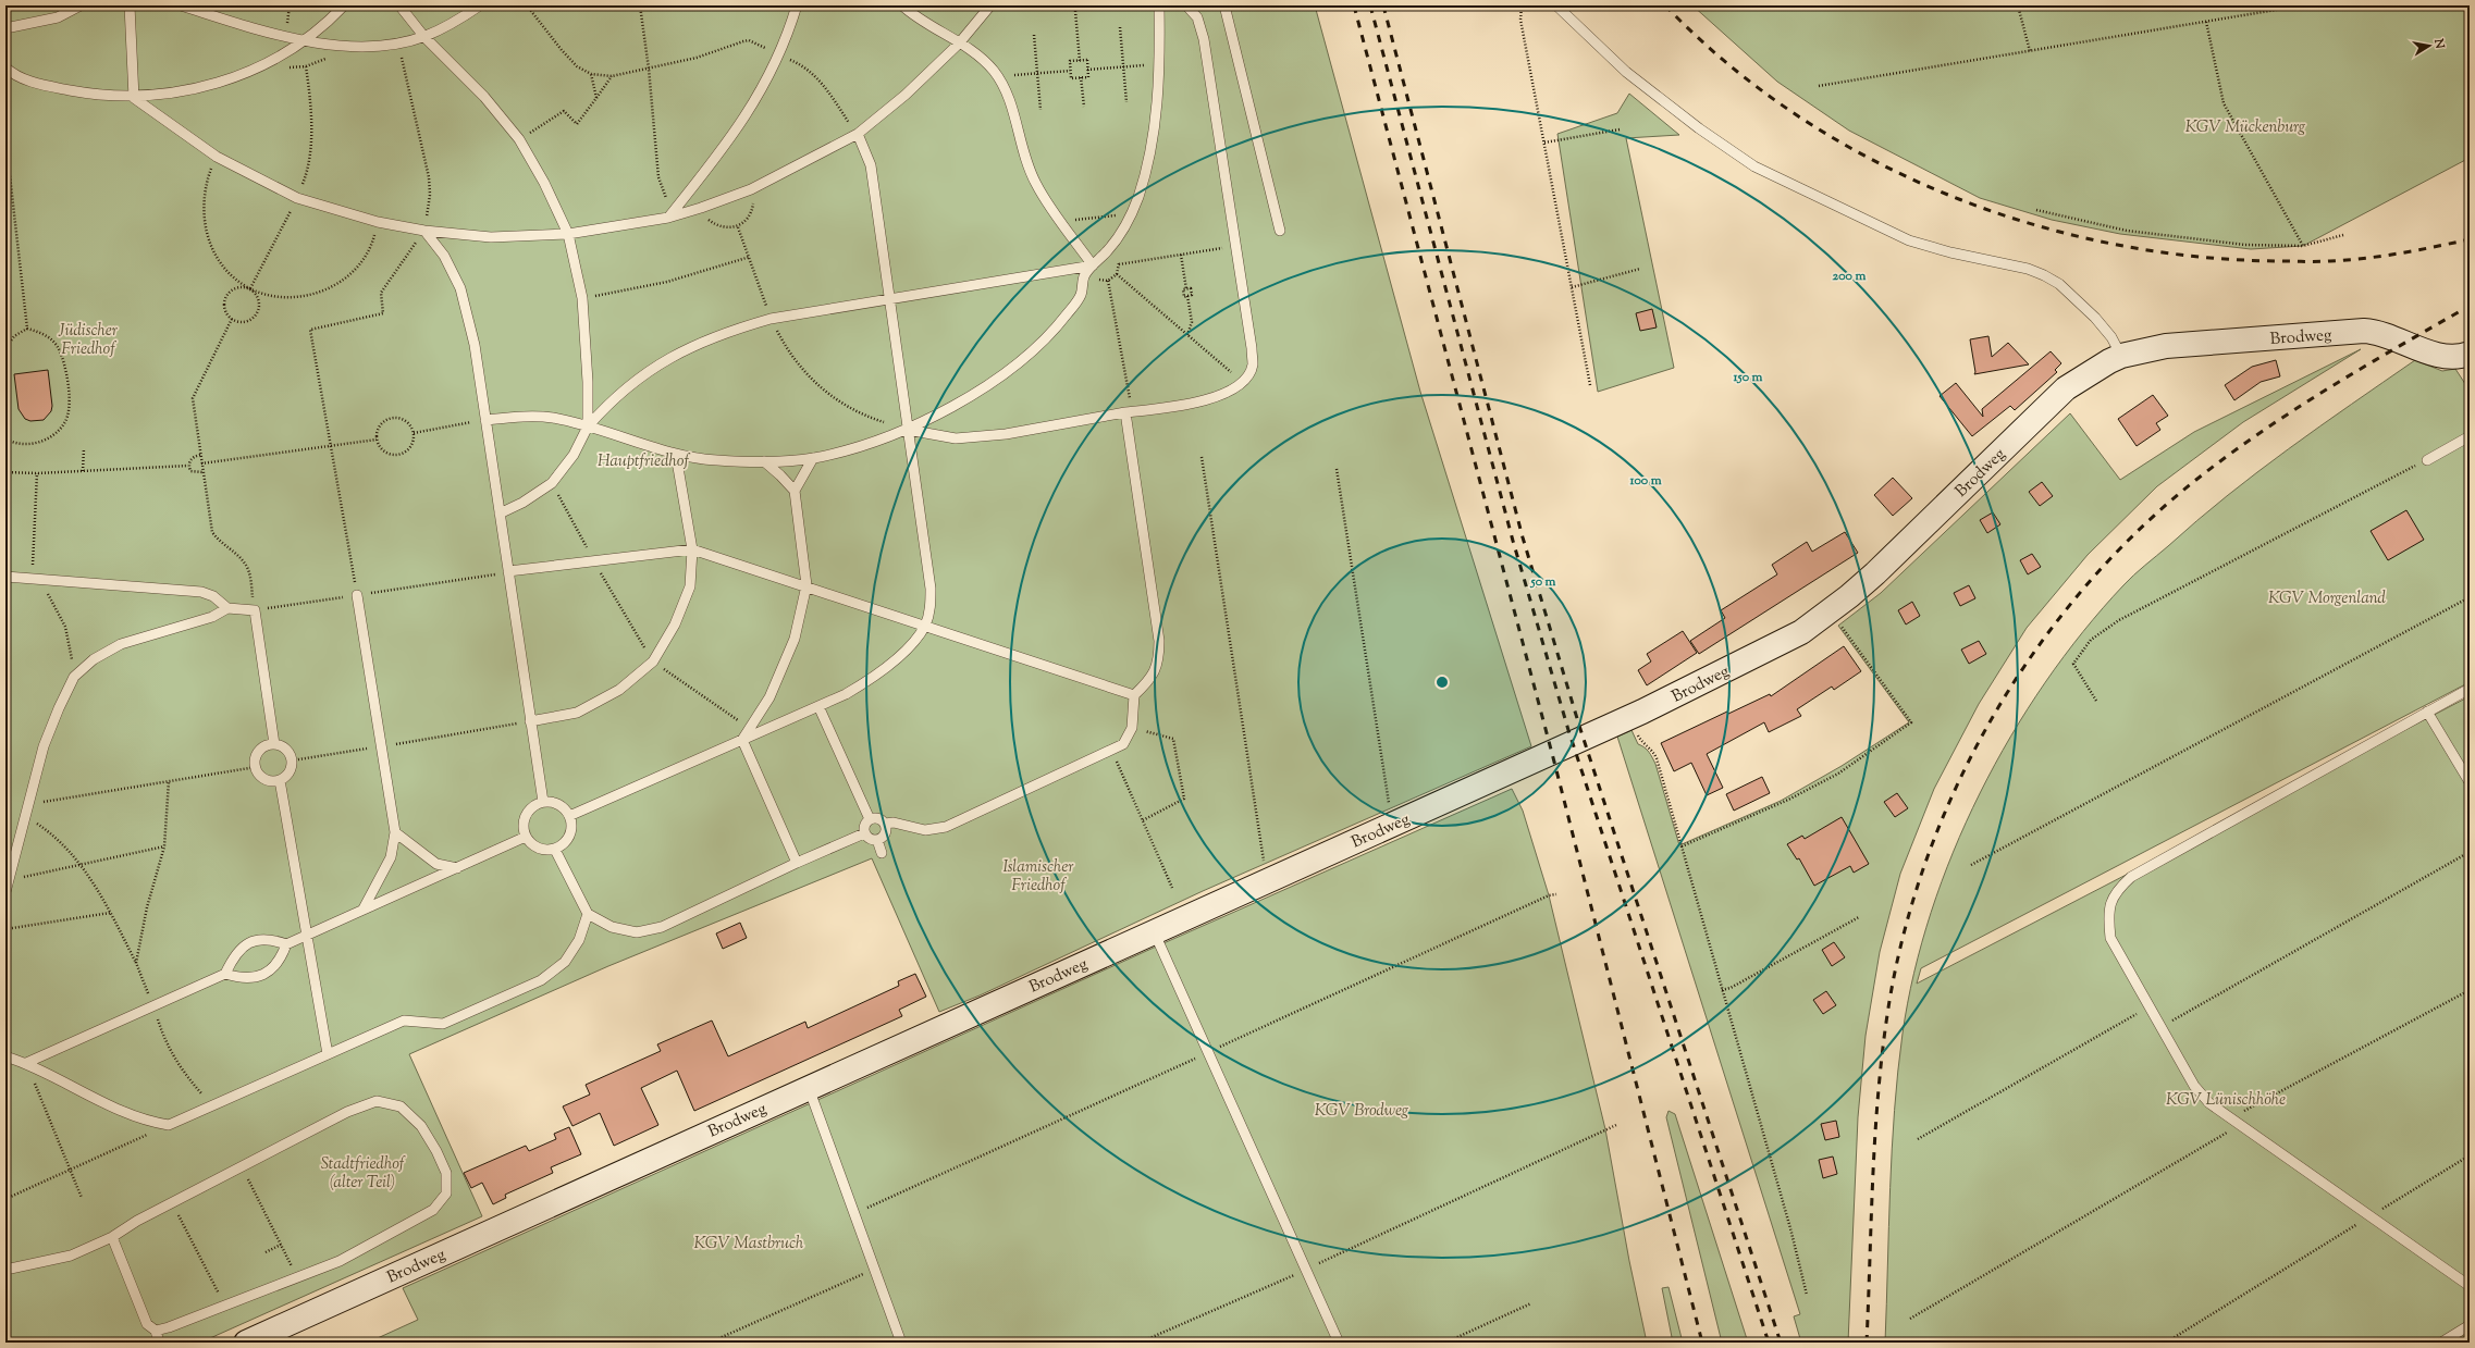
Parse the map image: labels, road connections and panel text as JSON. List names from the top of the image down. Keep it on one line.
{"streets":{"street":["Brodweg"]},"parks":["KGV Mückenburg","Jüdischer Friedhof","Hauptfriedhof","KGV Morgenland","Islamischer Friedhof","KGV Lünischhöhe","KGV Brodweg","Stadtfriedhof (alter Teil)","KGV Mastbruch"],"north":"right","rings":["200 m","150 m","100 m","50 m"]}
